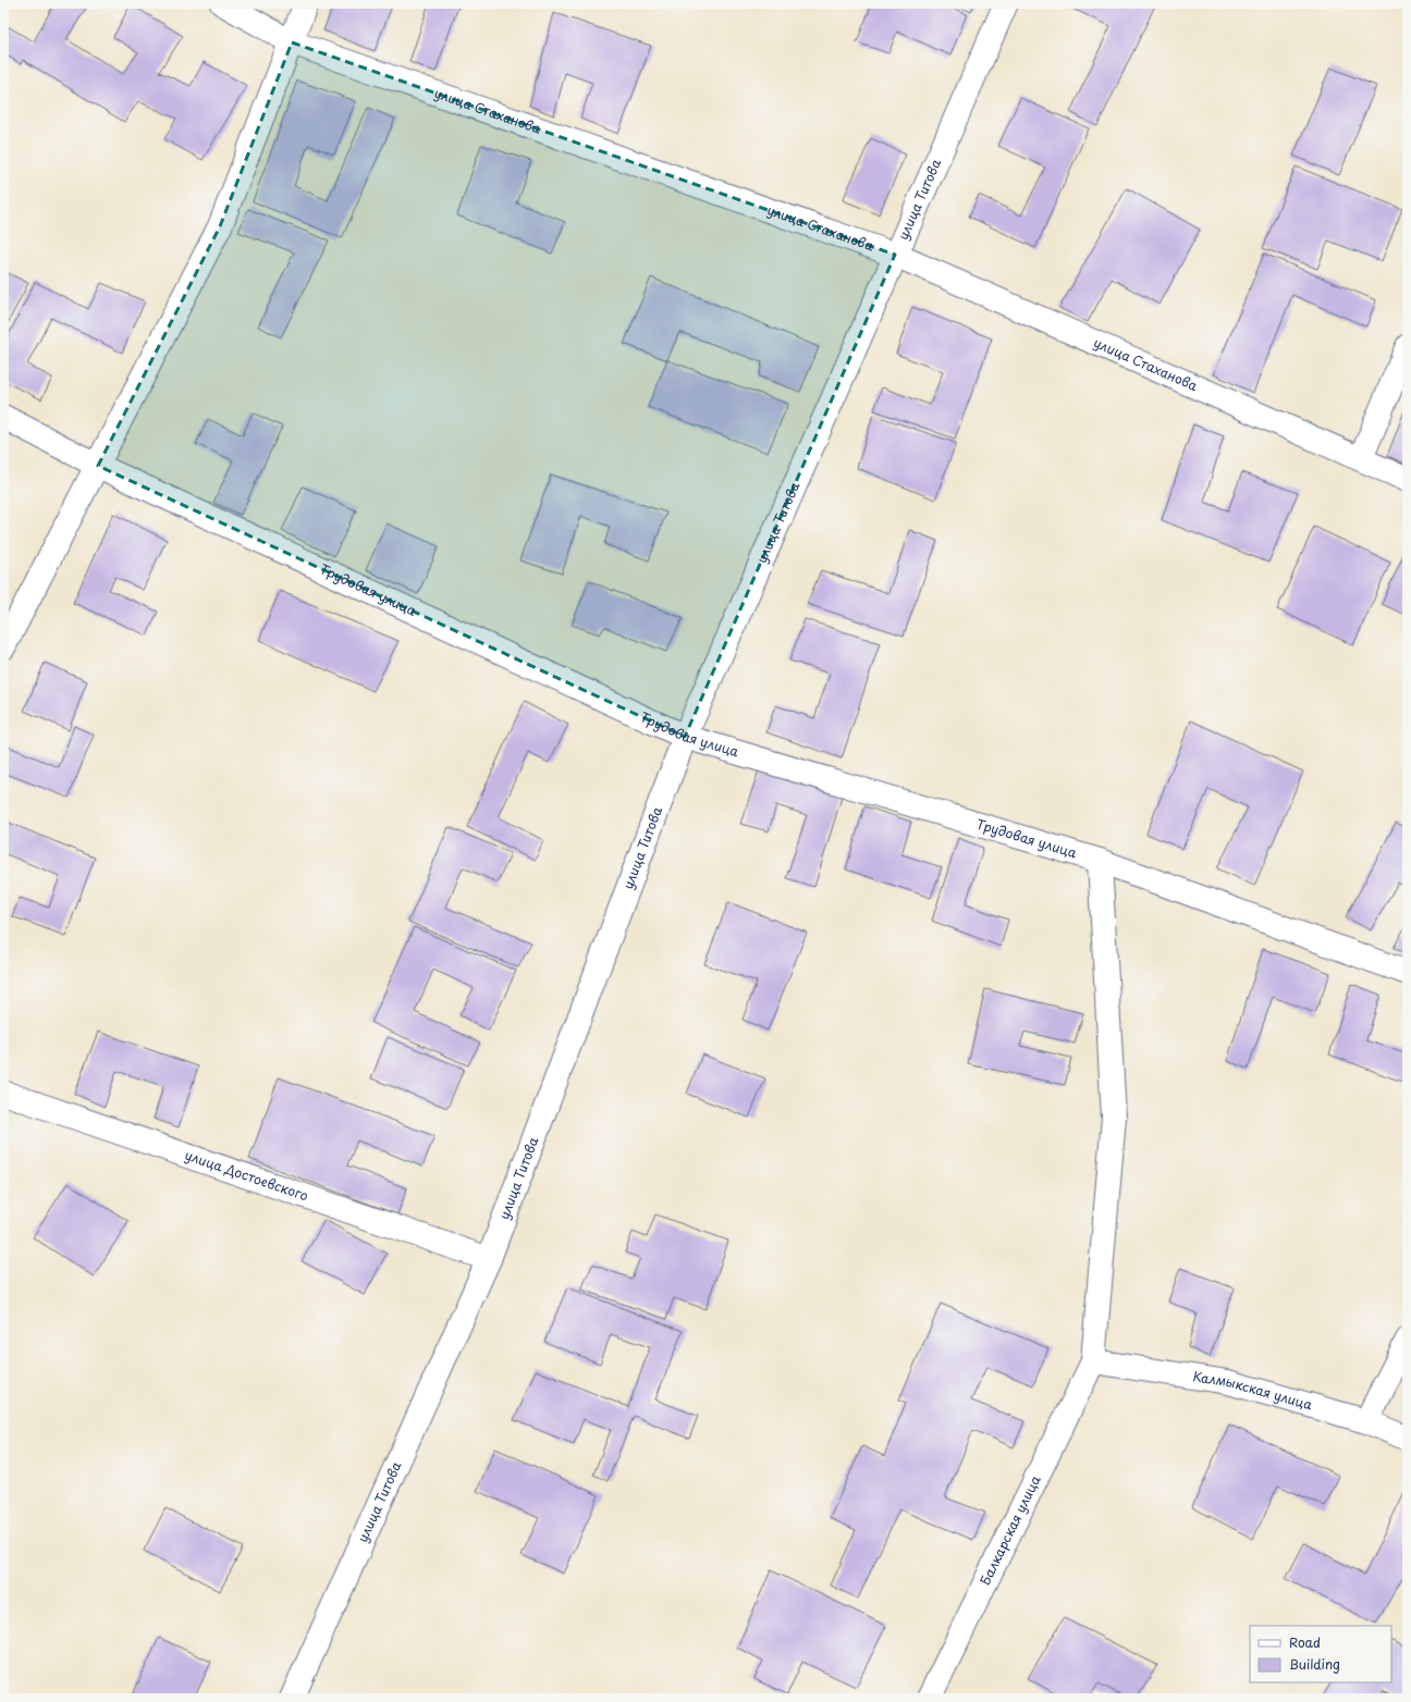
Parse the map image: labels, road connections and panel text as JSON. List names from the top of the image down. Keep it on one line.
{"streets":{"street":["улица Стаханова","улица Титова","Трудовая улица","улица Достоевского","Калмыкская улица","Балкарская улица"]},"crossings":[["улица Стаханова","улица Титова"],["улица Титова","Трудовая улица"],["улица Титова","улица Достоевского"],["Калмыкская улица","Балкарская улица"]],"legend":["Road","Building"]}
